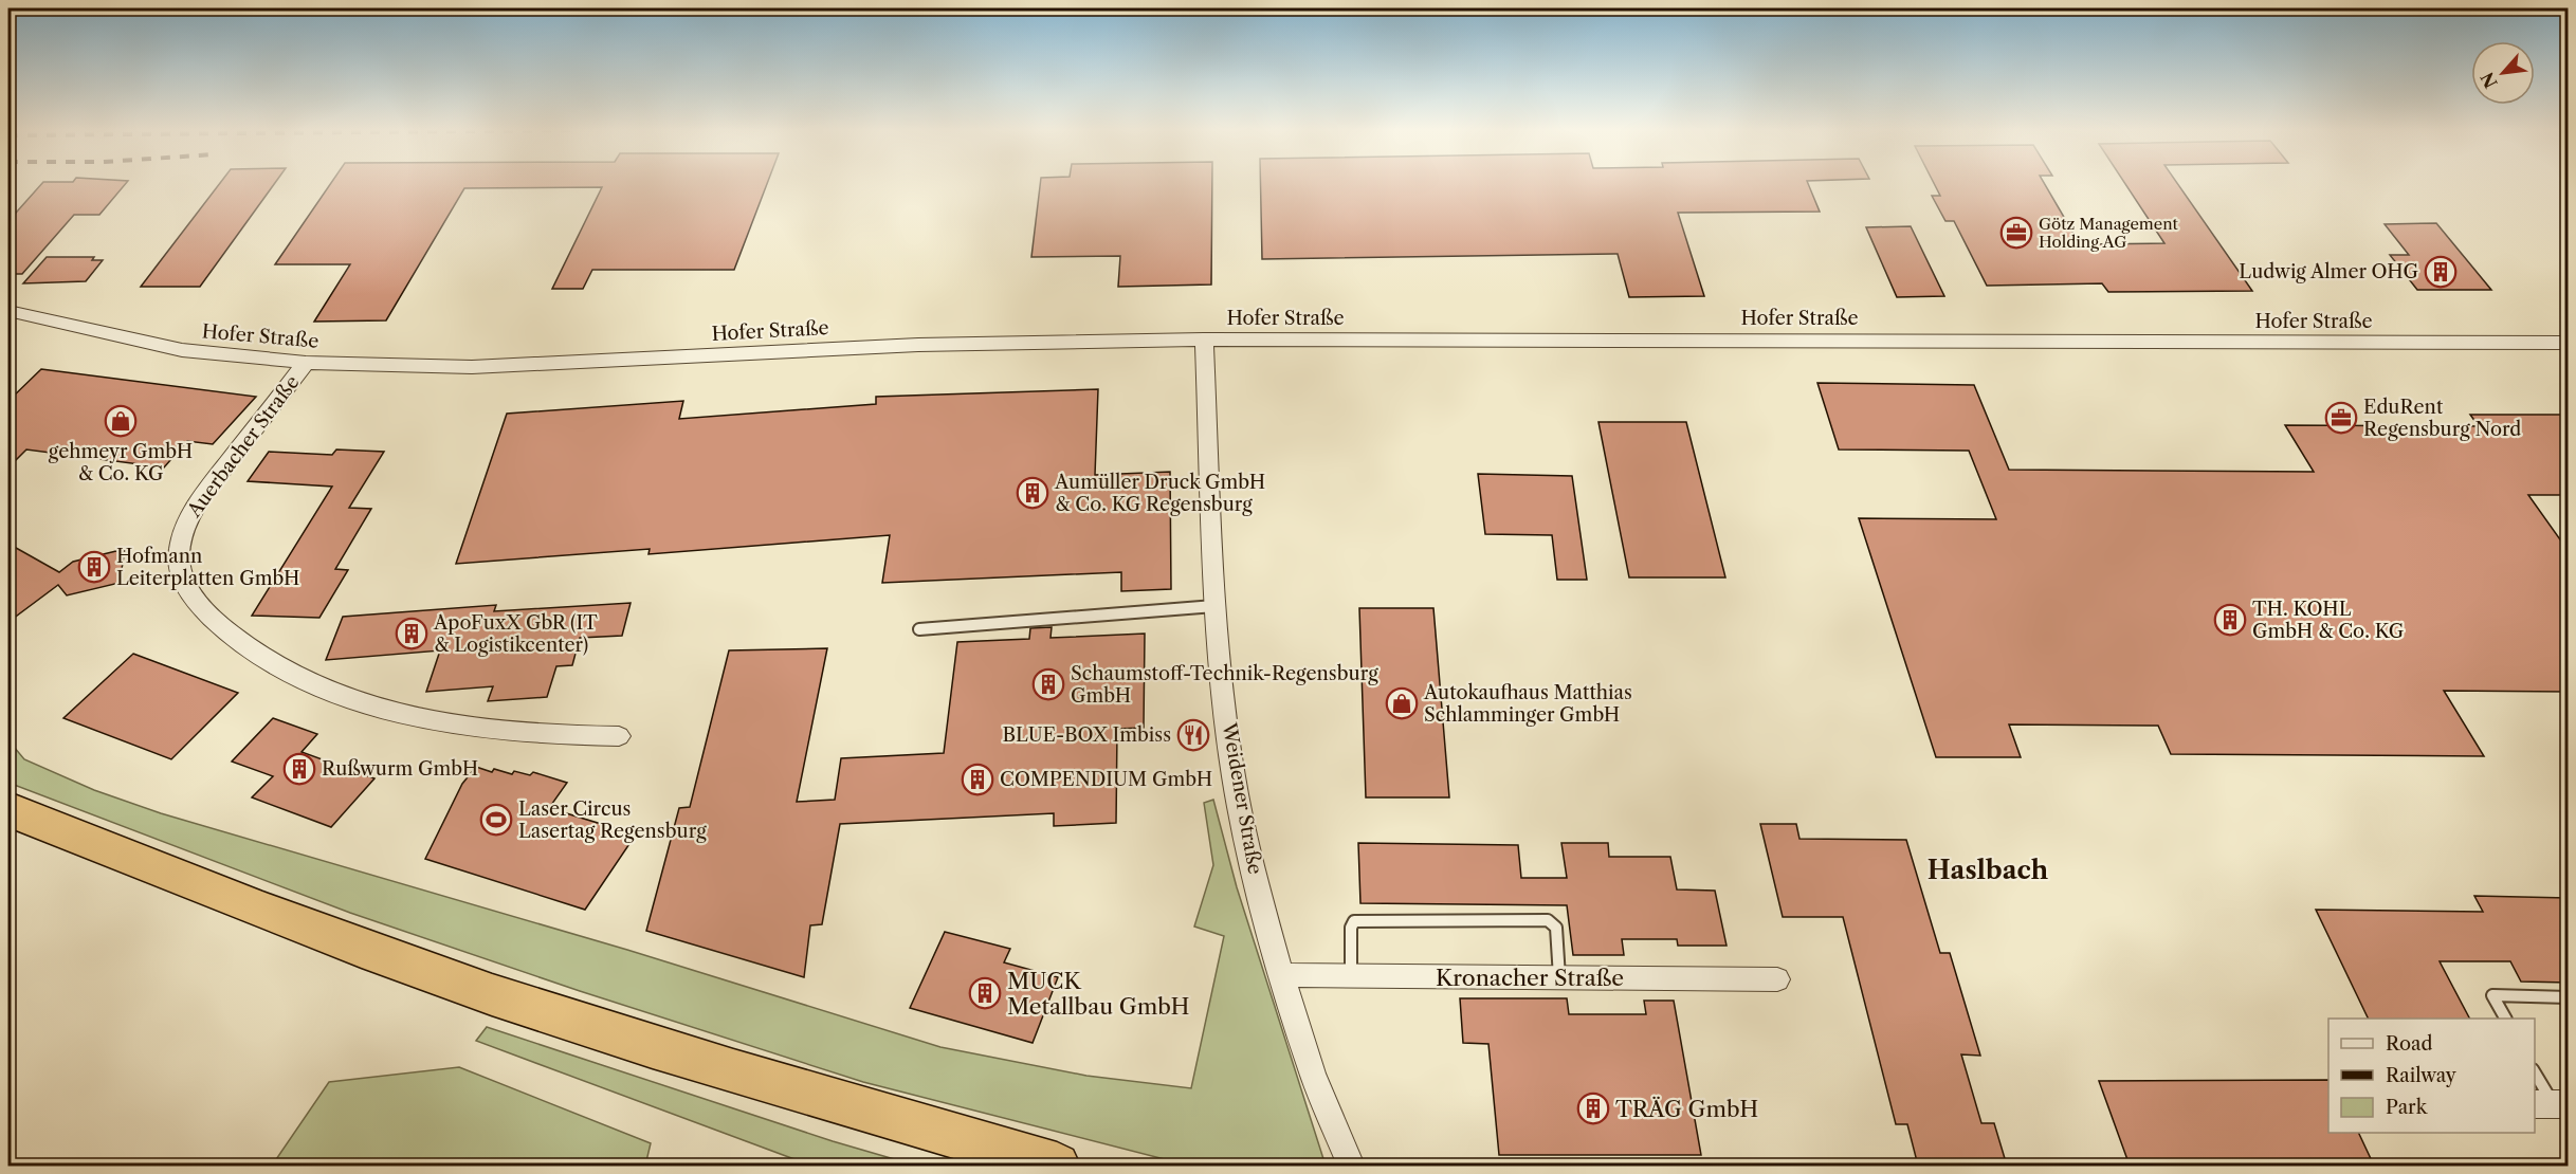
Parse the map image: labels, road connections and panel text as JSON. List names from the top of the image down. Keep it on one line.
{"streets":{"street":["Hofer Straße","Auerbacher Straße","Weidener Straße","Kronacher Straße"]},"crossings":[["Hofer Straße","Auerbacher Straße"],["Hofer Straße","Weidener Straße"],["Weidener Straße","Kronacher Straße"]],"districts":["Haslbach"],"places":{"office":["Götz Management Holding AG","EduRent Regensburg Nord"],"building":["Ludwig Almer OHG","Aumüller Druck GmbH & Co. KG Regensburg","Hofmann Leiterplatten GmbH","TH. KOHL GmbH & Co. KG","ApoFuxX GbR (IT & Logistikcenter)","Schaumstoff-Technik-Regensburg GmbH","Rußwurm GmbH","COMPENDIUM GmbH","MUCK Metallbau GmbH","TRÄG GmbH"],"shop":["gehmeyr GmbH & Co. KG","Autokaufhaus Matthias Schlamminger GmbH"],"restaurant":["BLUE-BOX Imbiss"],"sports":["Laser Circus Lasertag Regensburg"]},"legend":["Road","Railway","Park"],"north":"bottom left"}
